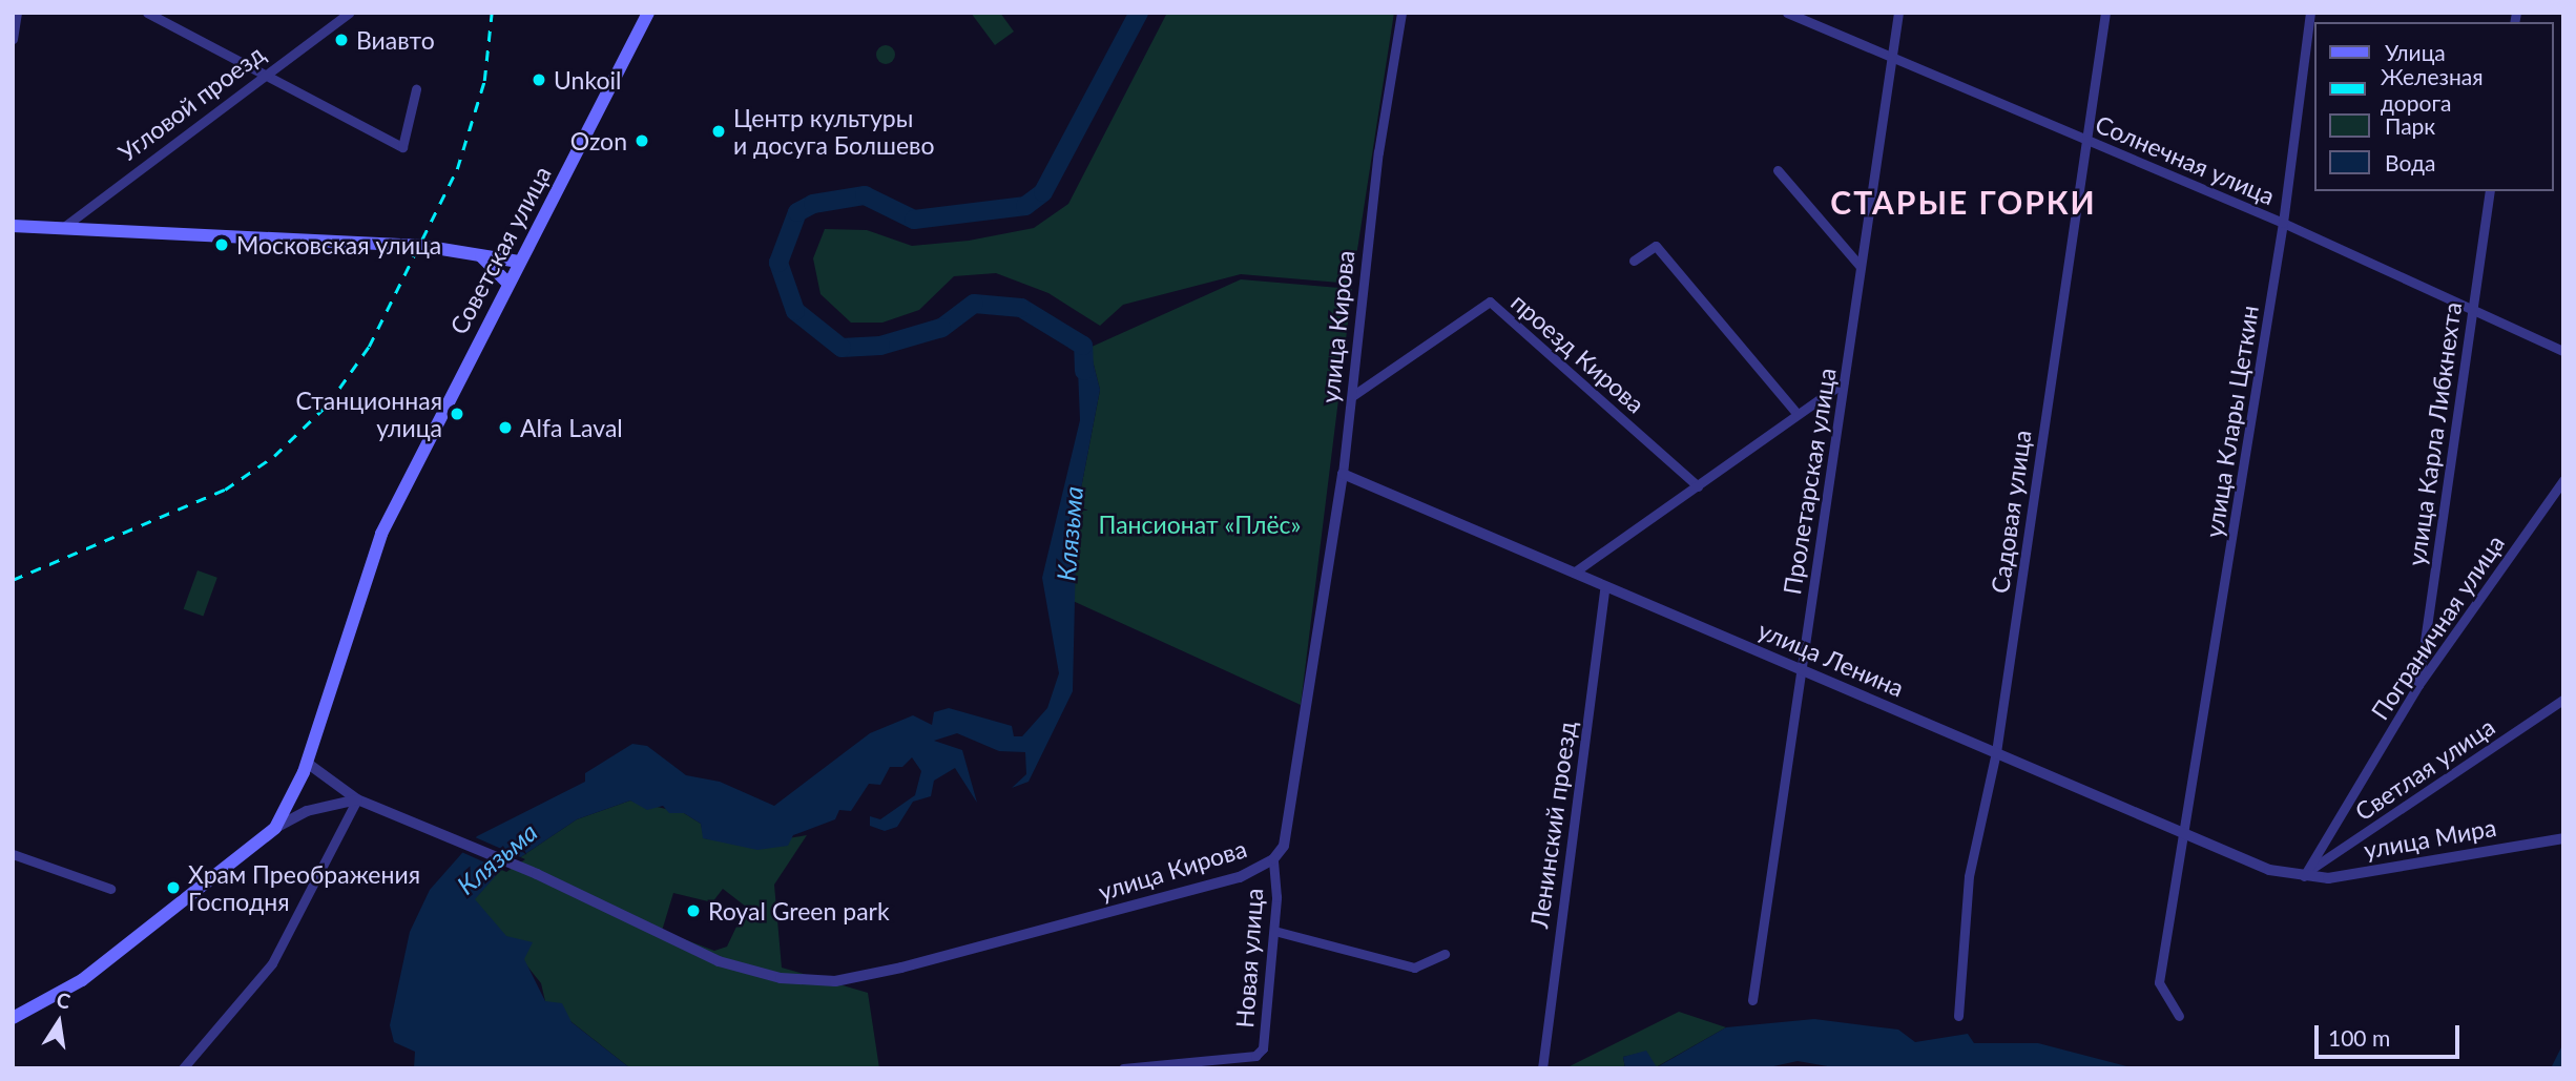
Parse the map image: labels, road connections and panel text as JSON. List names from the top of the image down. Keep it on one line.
{"streets":{"main road":["Советская улица"],"street":["Угловой проезд","Солнечная улица","улица Кирова","проезд Кирова","улица Клары Цеткин","улица Карла Либкнехта","Пролетарская улица","Садовая улица","Пограничная улица","улица Ленина","Светлая улица","Ленинский проезд","улица Мира","Новая улица"]},"crossings":[["Солнечная улица","улица Клары Цеткин"],["Солнечная улица","улица Карла Либкнехта"],["Солнечная улица","Пролетарская улица"],["Солнечная улица","Садовая улица"],["Советская улица","улица Кирова"],["улица Кирова","проезд Кирова"],["улица Кирова","улица Ленина"],["улица Кирова","Новая улица"],["улица Клары Цеткин","улица Ленина"],["улица Карла Либкнехта","Пограничная улица"],["Пролетарская улица","улица Ленина"],["Садовая улица","улица Ленина"],["Пограничная улица","улица Ленина"],["Пограничная улица","Светлая улица"],["Пограничная улица","улица Мира"],["улица Ленина","Светлая улица"],["улица Ленина","Ленинский проезд"],["улица Ленина","улица Мира"],["Светлая улица","улица Мира"]],"districts":["СТАРЫЕ ГОРКИ"],"water":["Клязьма"],"parks":["Пансионат «Плёс»"],"places":["Виавто","Unkoil","Центр культуры и досуга Болшево","Ozon","Московская улица","Станционная улица","Alfa Laval","Храм Преображения Господня","Royal Green park"],"legend":["Улица","Железная дорога","Парк","Вода"],"scale_bar":"100 m","north":"top"}
